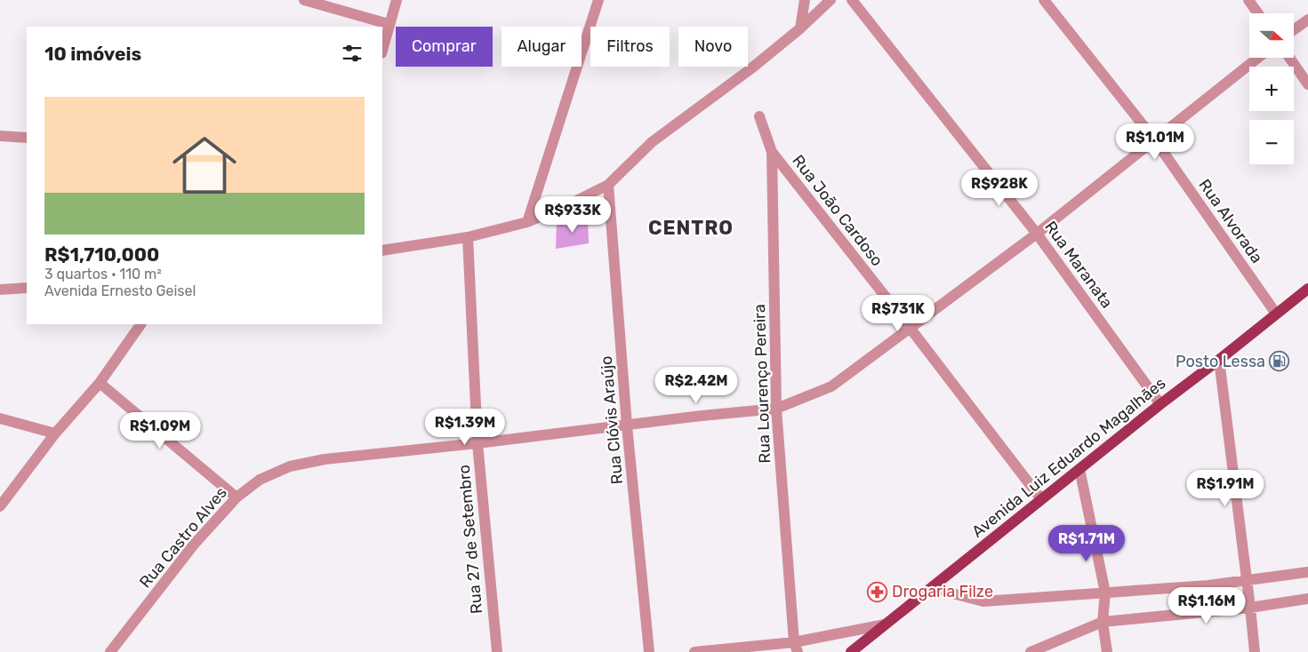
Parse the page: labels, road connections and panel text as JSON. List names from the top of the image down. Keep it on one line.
{"streets":{"main road":["Avenida Luiz Eduardo Magalhães"],"street":["Rua João Cardoso","Rua Alvorada","Rua Maranata","Rua Lourenço Pereira","Rua Clóvis Araújo","Rua Castro Alves","Rua 27 de Setembro"]},"crossings":[["Rua João Cardoso","Rua Lourenço Pereira"],["Rua João Cardoso","Avenida Luiz Eduardo Magalhães"],["Rua João Cardoso","Rua Castro Alves"],["Rua Alvorada","Avenida Luiz Eduardo Magalhães"],["Rua Alvorada","Rua Castro Alves"],["Rua Maranata","Avenida Luiz Eduardo Magalhães"],["Rua Maranata","Rua Castro Alves"],["Rua Lourenço Pereira","Rua Castro Alves"],["Rua Clóvis Araújo","Rua Castro Alves"],["Rua Castro Alves","Rua 27 de Setembro"]],"districts":["CENTRO"],"places":{"fuel station":["Posto Lessa"],"pharmacy":["Drogaria Filze"]},"north":"right","page":{"map_buttons":["+","−"],"chip":["Comprar","Alugar","Filtros","Novo"],"heading":"10 imóveis","list":[{"name":"R$1,710,000","note":"3 quartos · 110 m² · Avenida Ernesto Geisel"}],"price":["R$1.01M","R$928K","R$933K","R$731K","R$2.42M","R$1.39M","R$1.09M","R$1.91M","R$1.71M","R$1.16M"]}}
